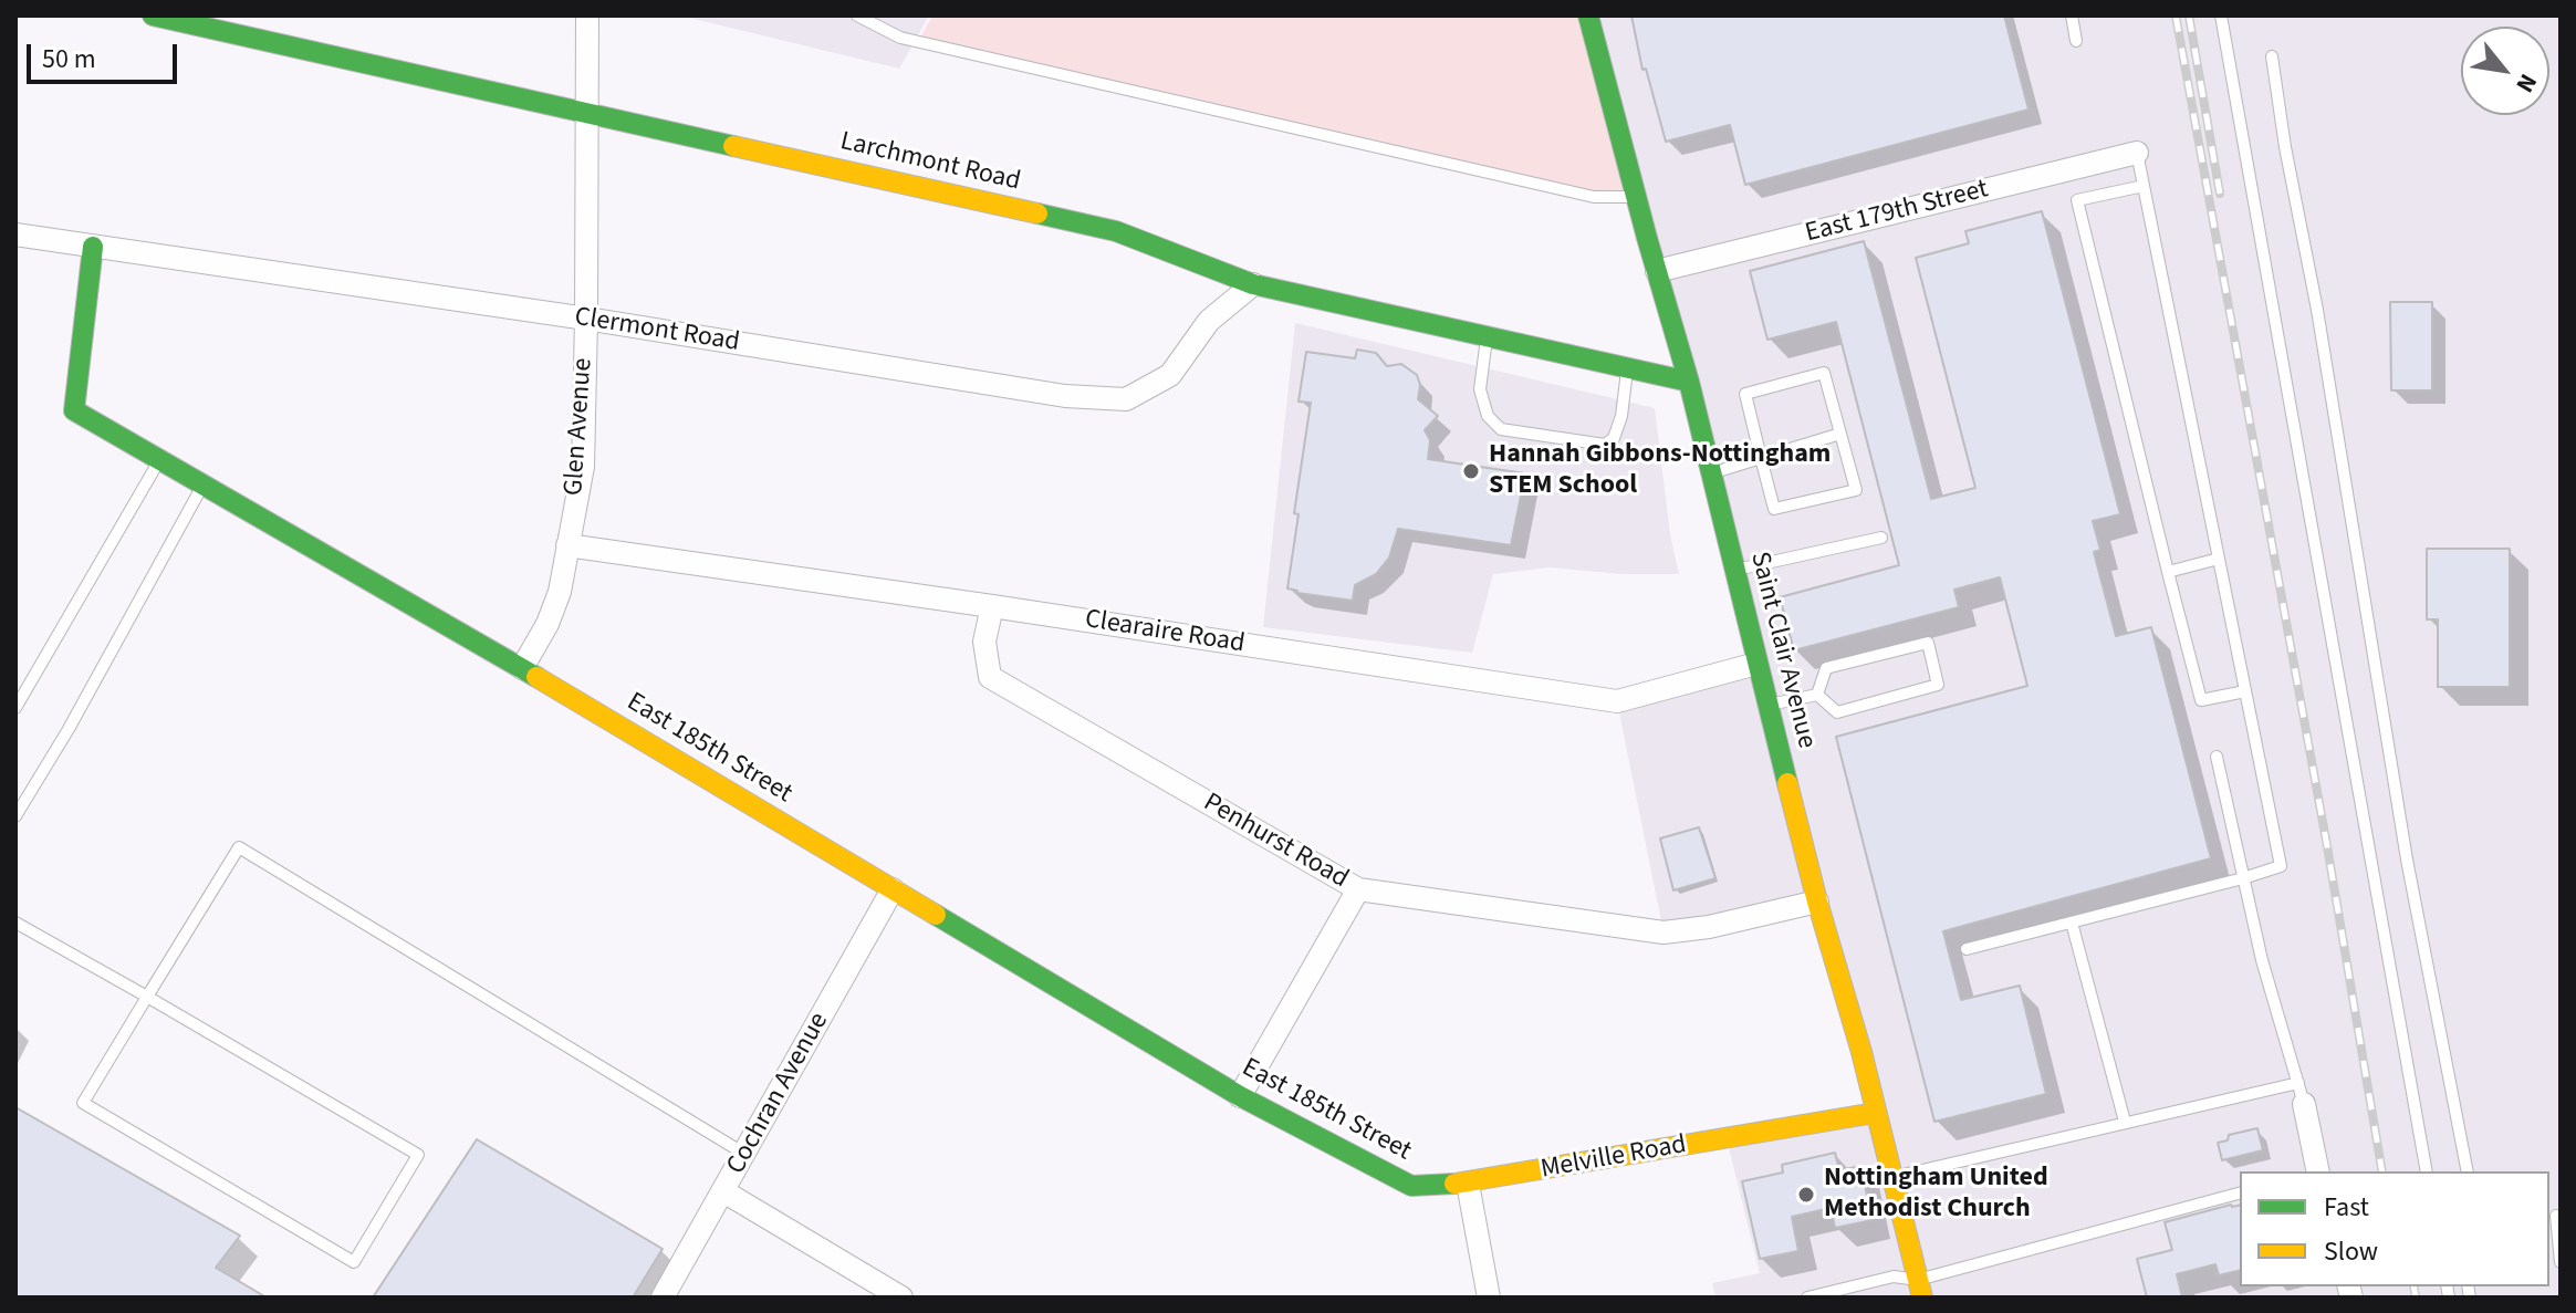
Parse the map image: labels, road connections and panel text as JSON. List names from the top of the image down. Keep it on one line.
{"streets":{"street":["Larchmont Road","East 179th Street","Clermont Road","Glen Avenue","Clearaire Road","Saint Clair Avenue","East 185th Street","Penhurst Road","Cochran Avenue","Melville Road"]},"crossings":[["Larchmont Road","Clermont Road"],["Larchmont Road","Glen Avenue"],["Larchmont Road","Saint Clair Avenue"],["East 179th Street","Saint Clair Avenue"],["Clermont Road","Glen Avenue"],["Clermont Road","East 185th Street"],["Glen Avenue","Clearaire Road"],["Glen Avenue","East 185th Street"],["Clearaire Road","Saint Clair Avenue"],["Clearaire Road","Penhurst Road"],["Saint Clair Avenue","Penhurst Road"],["Saint Clair Avenue","Melville Road"],["East 185th Street","Cochran Avenue"],["East 185th Street","Melville Road"]],"places":["Hannah Gibbons-Nottingham STEM School","Nottingham United Methodist Church"],"legend":["Fast","Slow"],"scale_bar":"50 m","north":"bottom right"}
